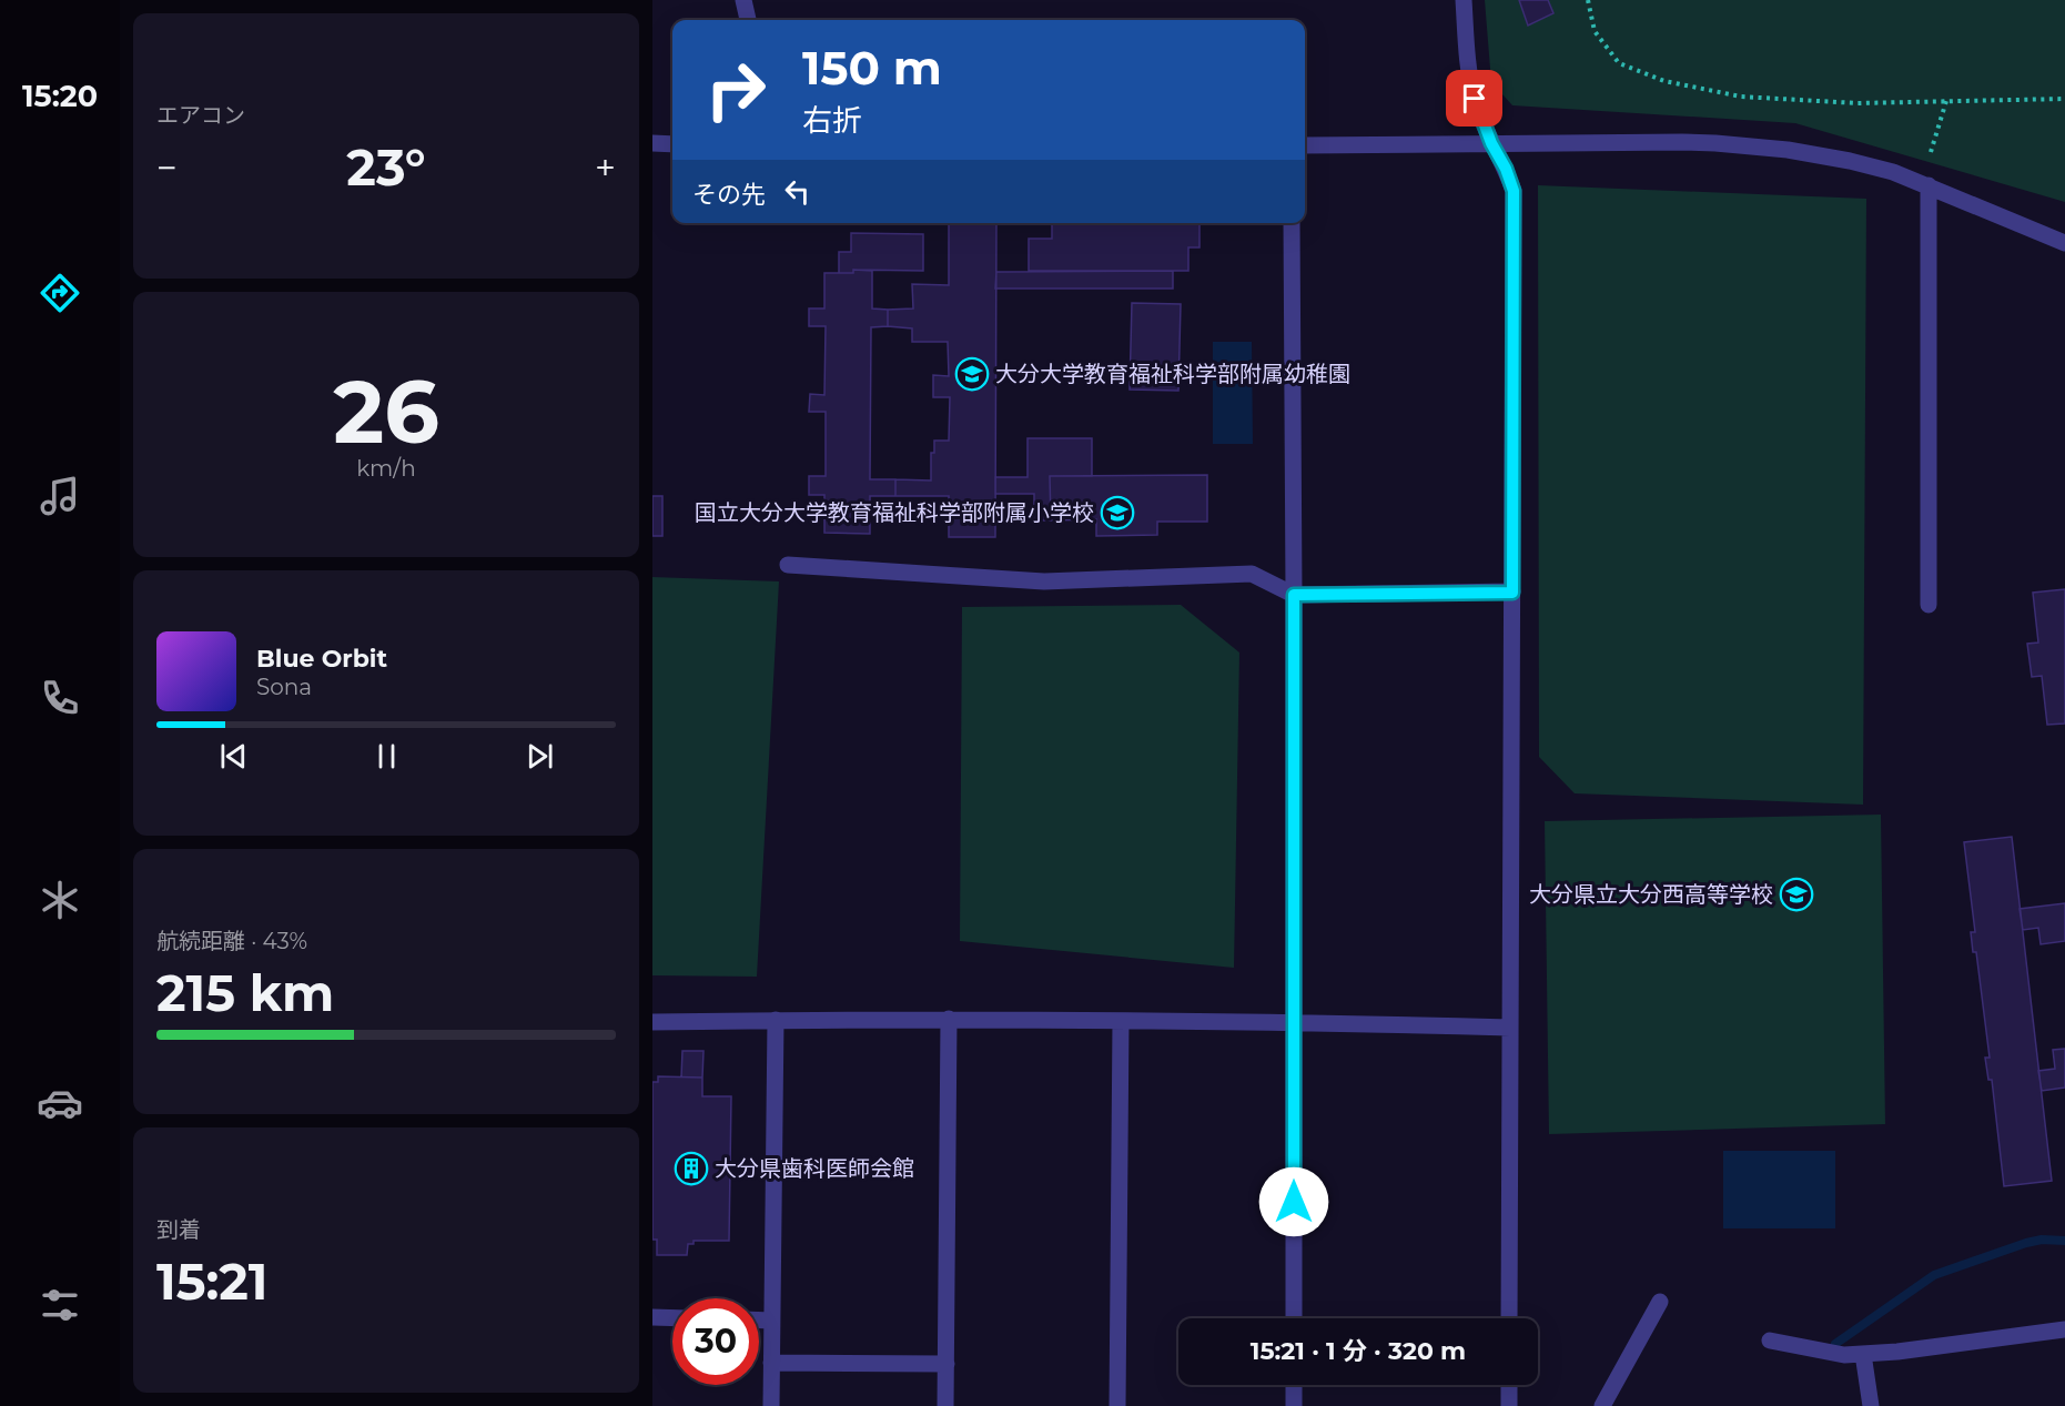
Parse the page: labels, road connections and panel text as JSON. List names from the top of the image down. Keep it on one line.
{"places":{"school or university":["大分大学教育福祉科学部附属幼稚園","国立大分大学教育福祉科学部附属小学校","大分県立大分西高等学校"],"building":["大分県歯科医師会館"]},"page":{"tabs":"15:20","tile":["エアコン",["26","km/h"],["航続距離 · 43%","215 km"],["到着","15:21"]],"turn":["150 m","右折"],"heat":["−","23°","+"],"then":"その先","song":["Blue Orbit","Sona"],"limit":"30","trip":"15:21 · 1 分 · 320 m"}}
